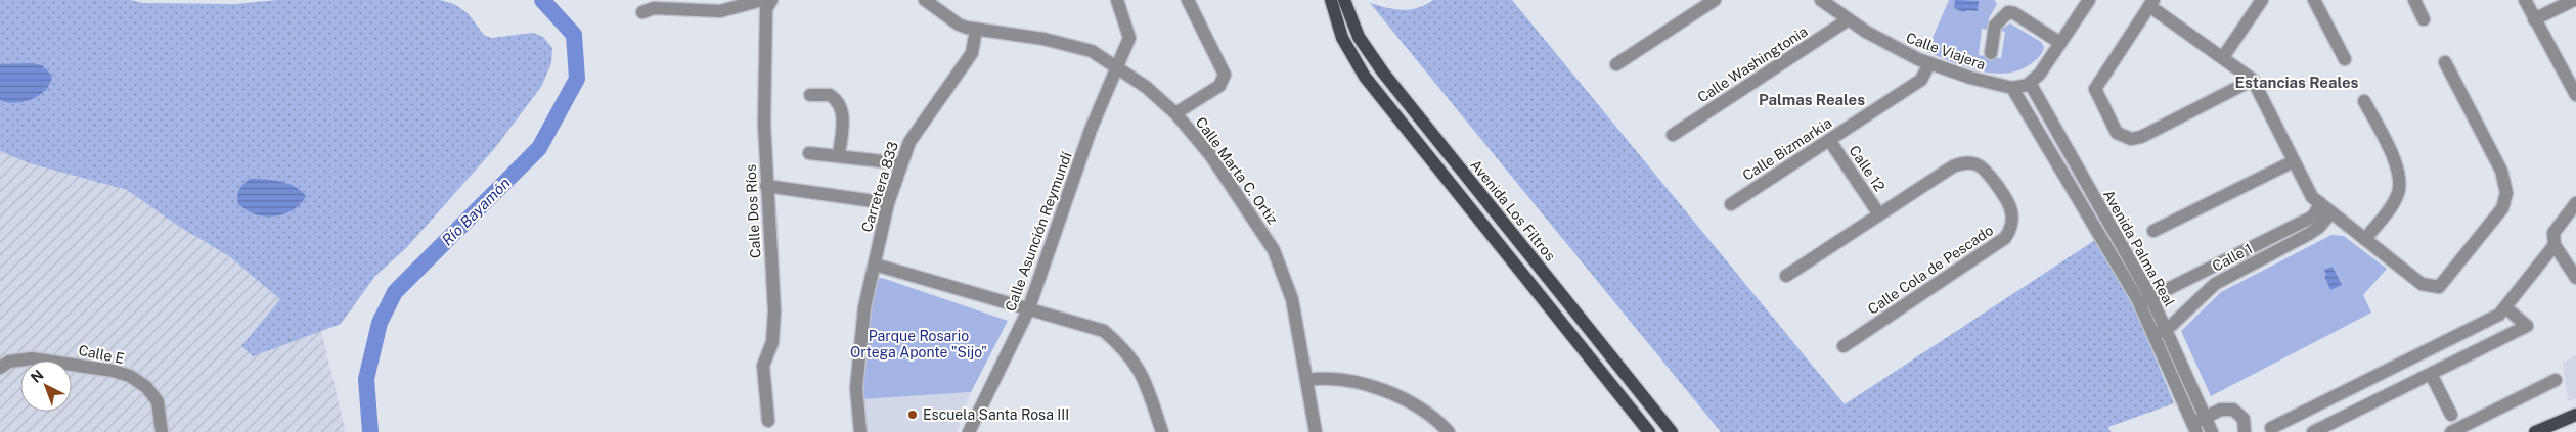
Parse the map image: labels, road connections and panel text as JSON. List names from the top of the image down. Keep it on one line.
{"streets":{"main road":["Avenida Los Filtros"],"street":["Calle Viajera","Calle Washingtonia","Calle Bizmarkia","Calle 12","Calle Marta C. Ortiz","Carretera 833","Calle Dos Ríos","Calle Asunción Reymundí","Avenida Palma Real","Calle 1","Calle Cola de Pescado","Calle E"]},"crossings":[["Calle Viajera","Calle Washingtonia"],["Calle Viajera","Calle Bizmarkia"],["Calle Viajera","Avenida Palma Real"],["Calle Bizmarkia","Calle 12"],["Calle 12","Calle Cola de Pescado"],["Calle Marta C. Ortiz","Carretera 833"],["Calle Marta C. Ortiz","Calle Asunción Reymundí"],["Avenida Palma Real","Calle 1"]],"districts":["Estancias Reales","Palmas Reales"],"water":["Río Bayamón"],"parks":["Parque Rosario Ortega Aponte \"Sijo\""],"places":["Escuela Santa Rosa III"],"north":"top left"}
